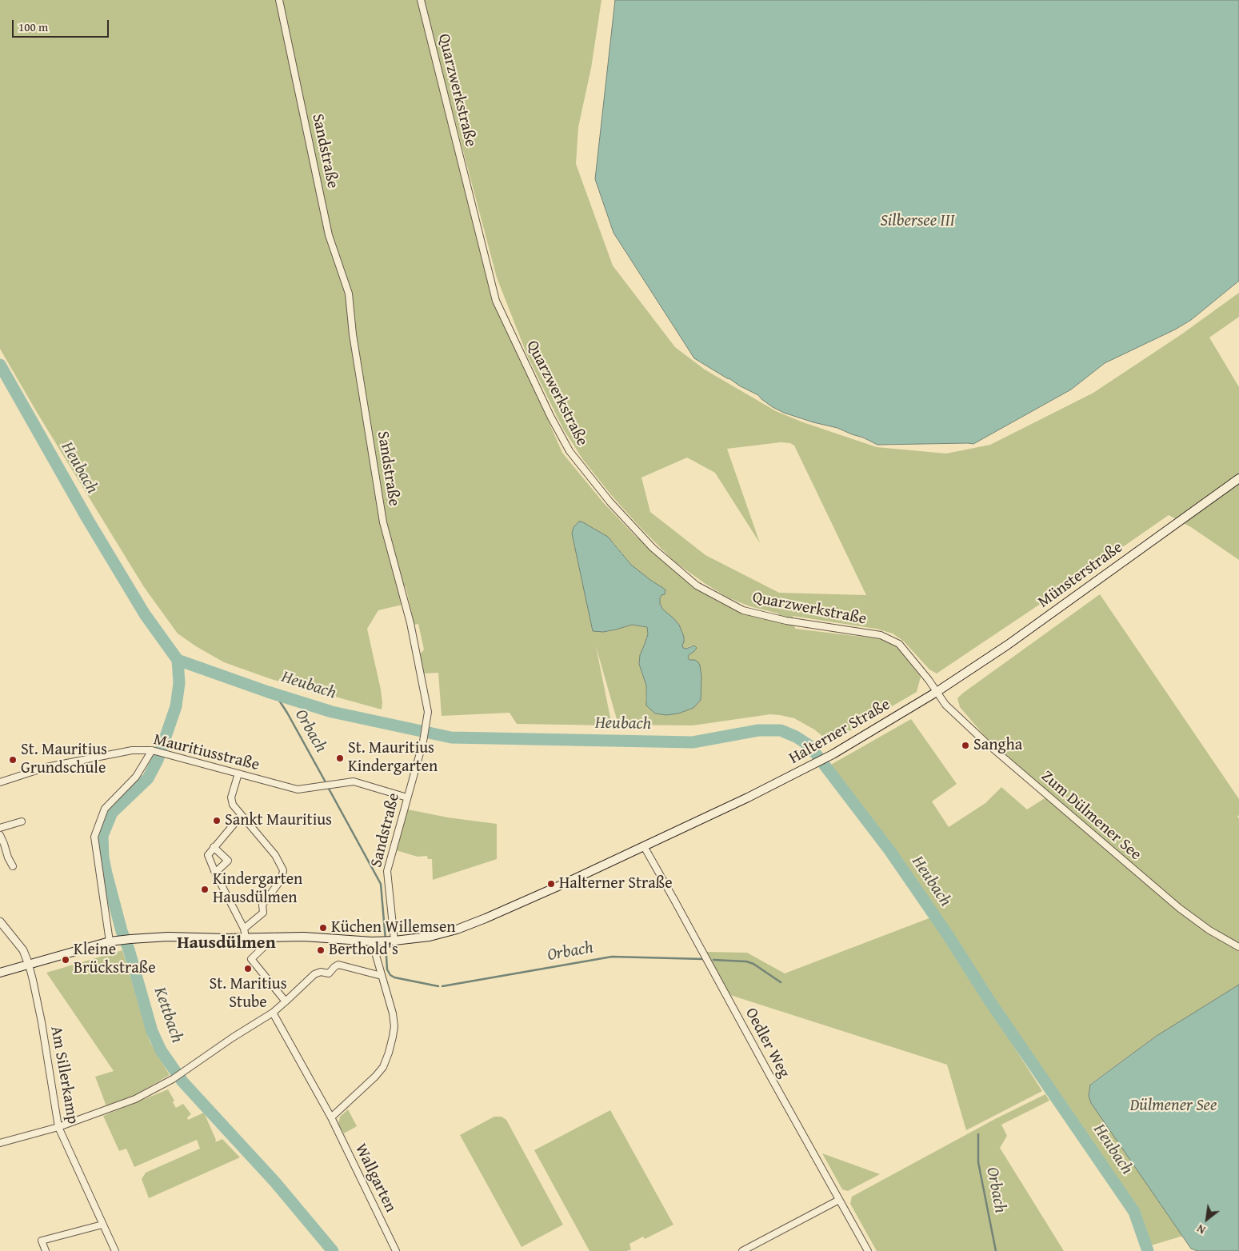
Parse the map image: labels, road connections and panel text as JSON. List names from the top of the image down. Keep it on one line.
{"streets":{"main road":["Münsterstraße","Halterner Straße"],"street":["Quarzwerkstraße","Sandstraße","Mauritiusstraße","Zum Dülmener See","Oedler Weg","Am Sillerkamp","Wallgarten"]},"crossings":[["Quarzwerkstraße","Münsterstraße"],["Quarzwerkstraße","Halterner Straße"],["Quarzwerkstraße","Zum Dülmener See"],["Sandstraße","Halterner Straße"],["Sandstraße","Mauritiusstraße"],["Münsterstraße","Halterner Straße"],["Münsterstraße","Zum Dülmener See"],["Halterner Straße","Zum Dülmener See"],["Halterner Straße","Oedler Weg"],["Halterner Straße","Am Sillerkamp"]],"districts":["Hausdülmen"],"water":["Silbersee III","Heubach","Orbach","Kettbach","Dülmener See"],"places":["Sangha","St. Mauritius Kindergarten","St. Mauritius Grundschule","Sankt Mauritius","Halterner Straße","Kindergarten Hausdülmen","Küchen Willemsen","Berthold's","Kleine Brückstraße","St. Maritius Stube"],"scale_bar":"100 m","north":"bottom left"}
